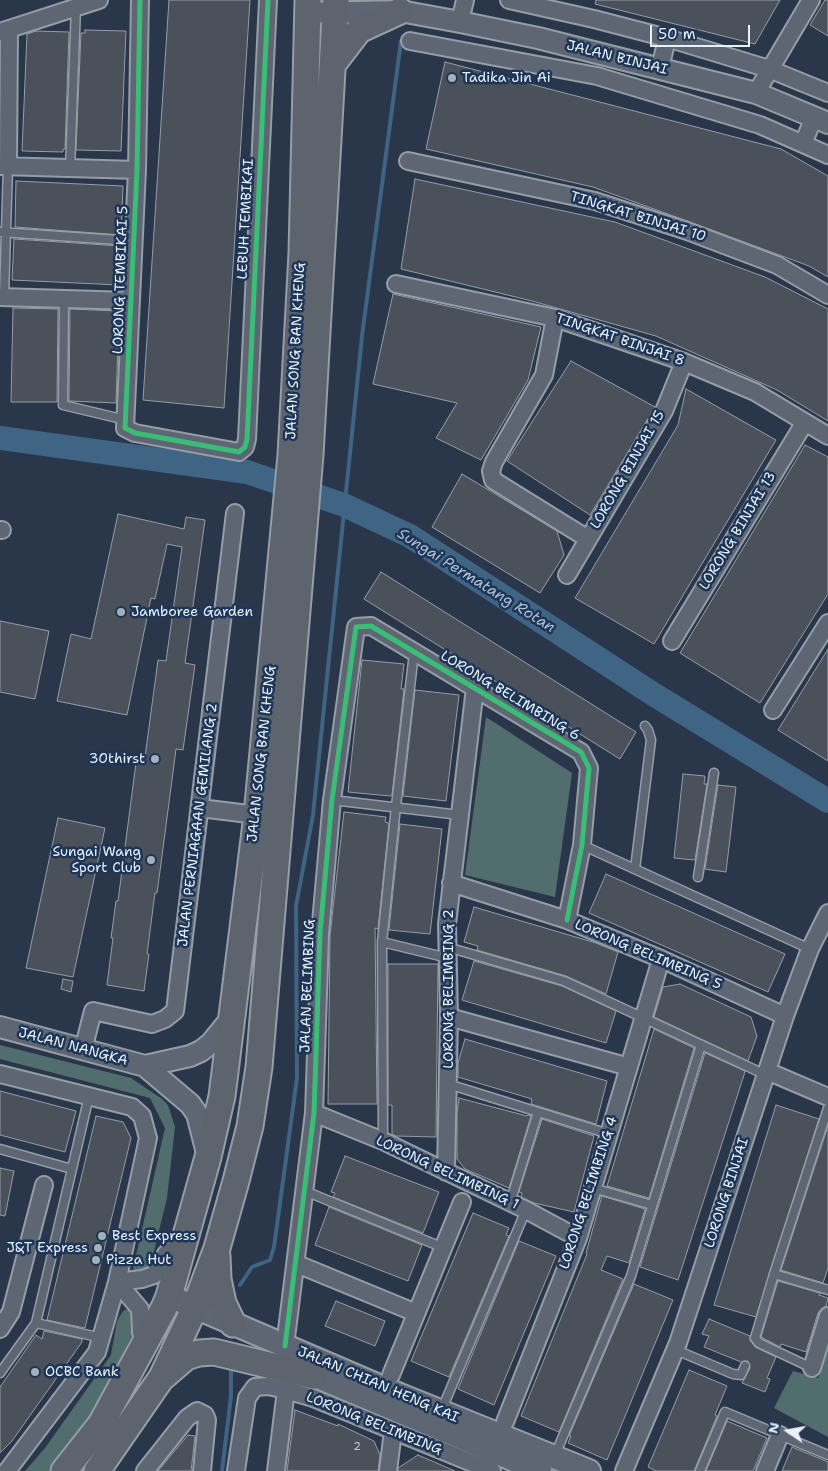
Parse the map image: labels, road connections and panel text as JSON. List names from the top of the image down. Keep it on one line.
{"streets":{"main road":["JALAN SONG BAN KHENG","JALAN CHIAN HENG KAI"],"street":["JALAN BINJAI","TINGKAT BINJAI 10","LEBUH TEMBIKAI","LORONG TEMBIKAI 5","TINGKAT BINJAI 8","LORONG BINJAI 15","LORONG BINJAI 13","LORONG BELIMBING 6","JALAN PERNIAGAAN GEMILANG 2","LORONG BELIMBING 5","JALAN BELIMBING","LORONG BELIMBING 2","JALAN NANGKA","LORONG BELIMBING 1","LORONG BELIMBING 4","LORONG BINJAI","LORONG BELIMBING"]},"crossings":[["JALAN BINJAI","JALAN SONG BAN KHENG"],["LEBUH TEMBIKAI","LORONG TEMBIKAI 5"],["TINGKAT BINJAI 8","LORONG BINJAI 15"],["TINGKAT BINJAI 8","LORONG BINJAI 13"],["JALAN SONG BAN KHENG","JALAN NANGKA"],["JALAN SONG BAN KHENG","JALAN CHIAN HENG KAI"],["LORONG BELIMBING 6","LORONG BELIMBING 5"],["LORONG BELIMBING 6","JALAN BELIMBING"],["LORONG BELIMBING 6","LORONG BELIMBING 2"],["JALAN PERNIAGAAN GEMILANG 2","JALAN NANGKA"],["LORONG BELIMBING 5","LORONG BELIMBING 2"],["LORONG BELIMBING 5","LORONG BELIMBING 4"],["LORONG BELIMBING 5","LORONG BINJAI"],["JALAN BELIMBING","LORONG BELIMBING 1"],["JALAN BELIMBING","JALAN CHIAN HENG KAI"],["LORONG BELIMBING 2","LORONG BELIMBING 1"],["LORONG BELIMBING 1","LORONG BELIMBING 4"]],"water":["Sungai Permatang Rotan"],"places":["Tadika Jin Ai","Jamboree Garden","30thirst","Sungai Wang Sport Club","Best Express","J&T Express","Pizza Hut","OCBC Bank"],"house_numbers":["2"],"scale_bar":"50 m","north":"left"}
